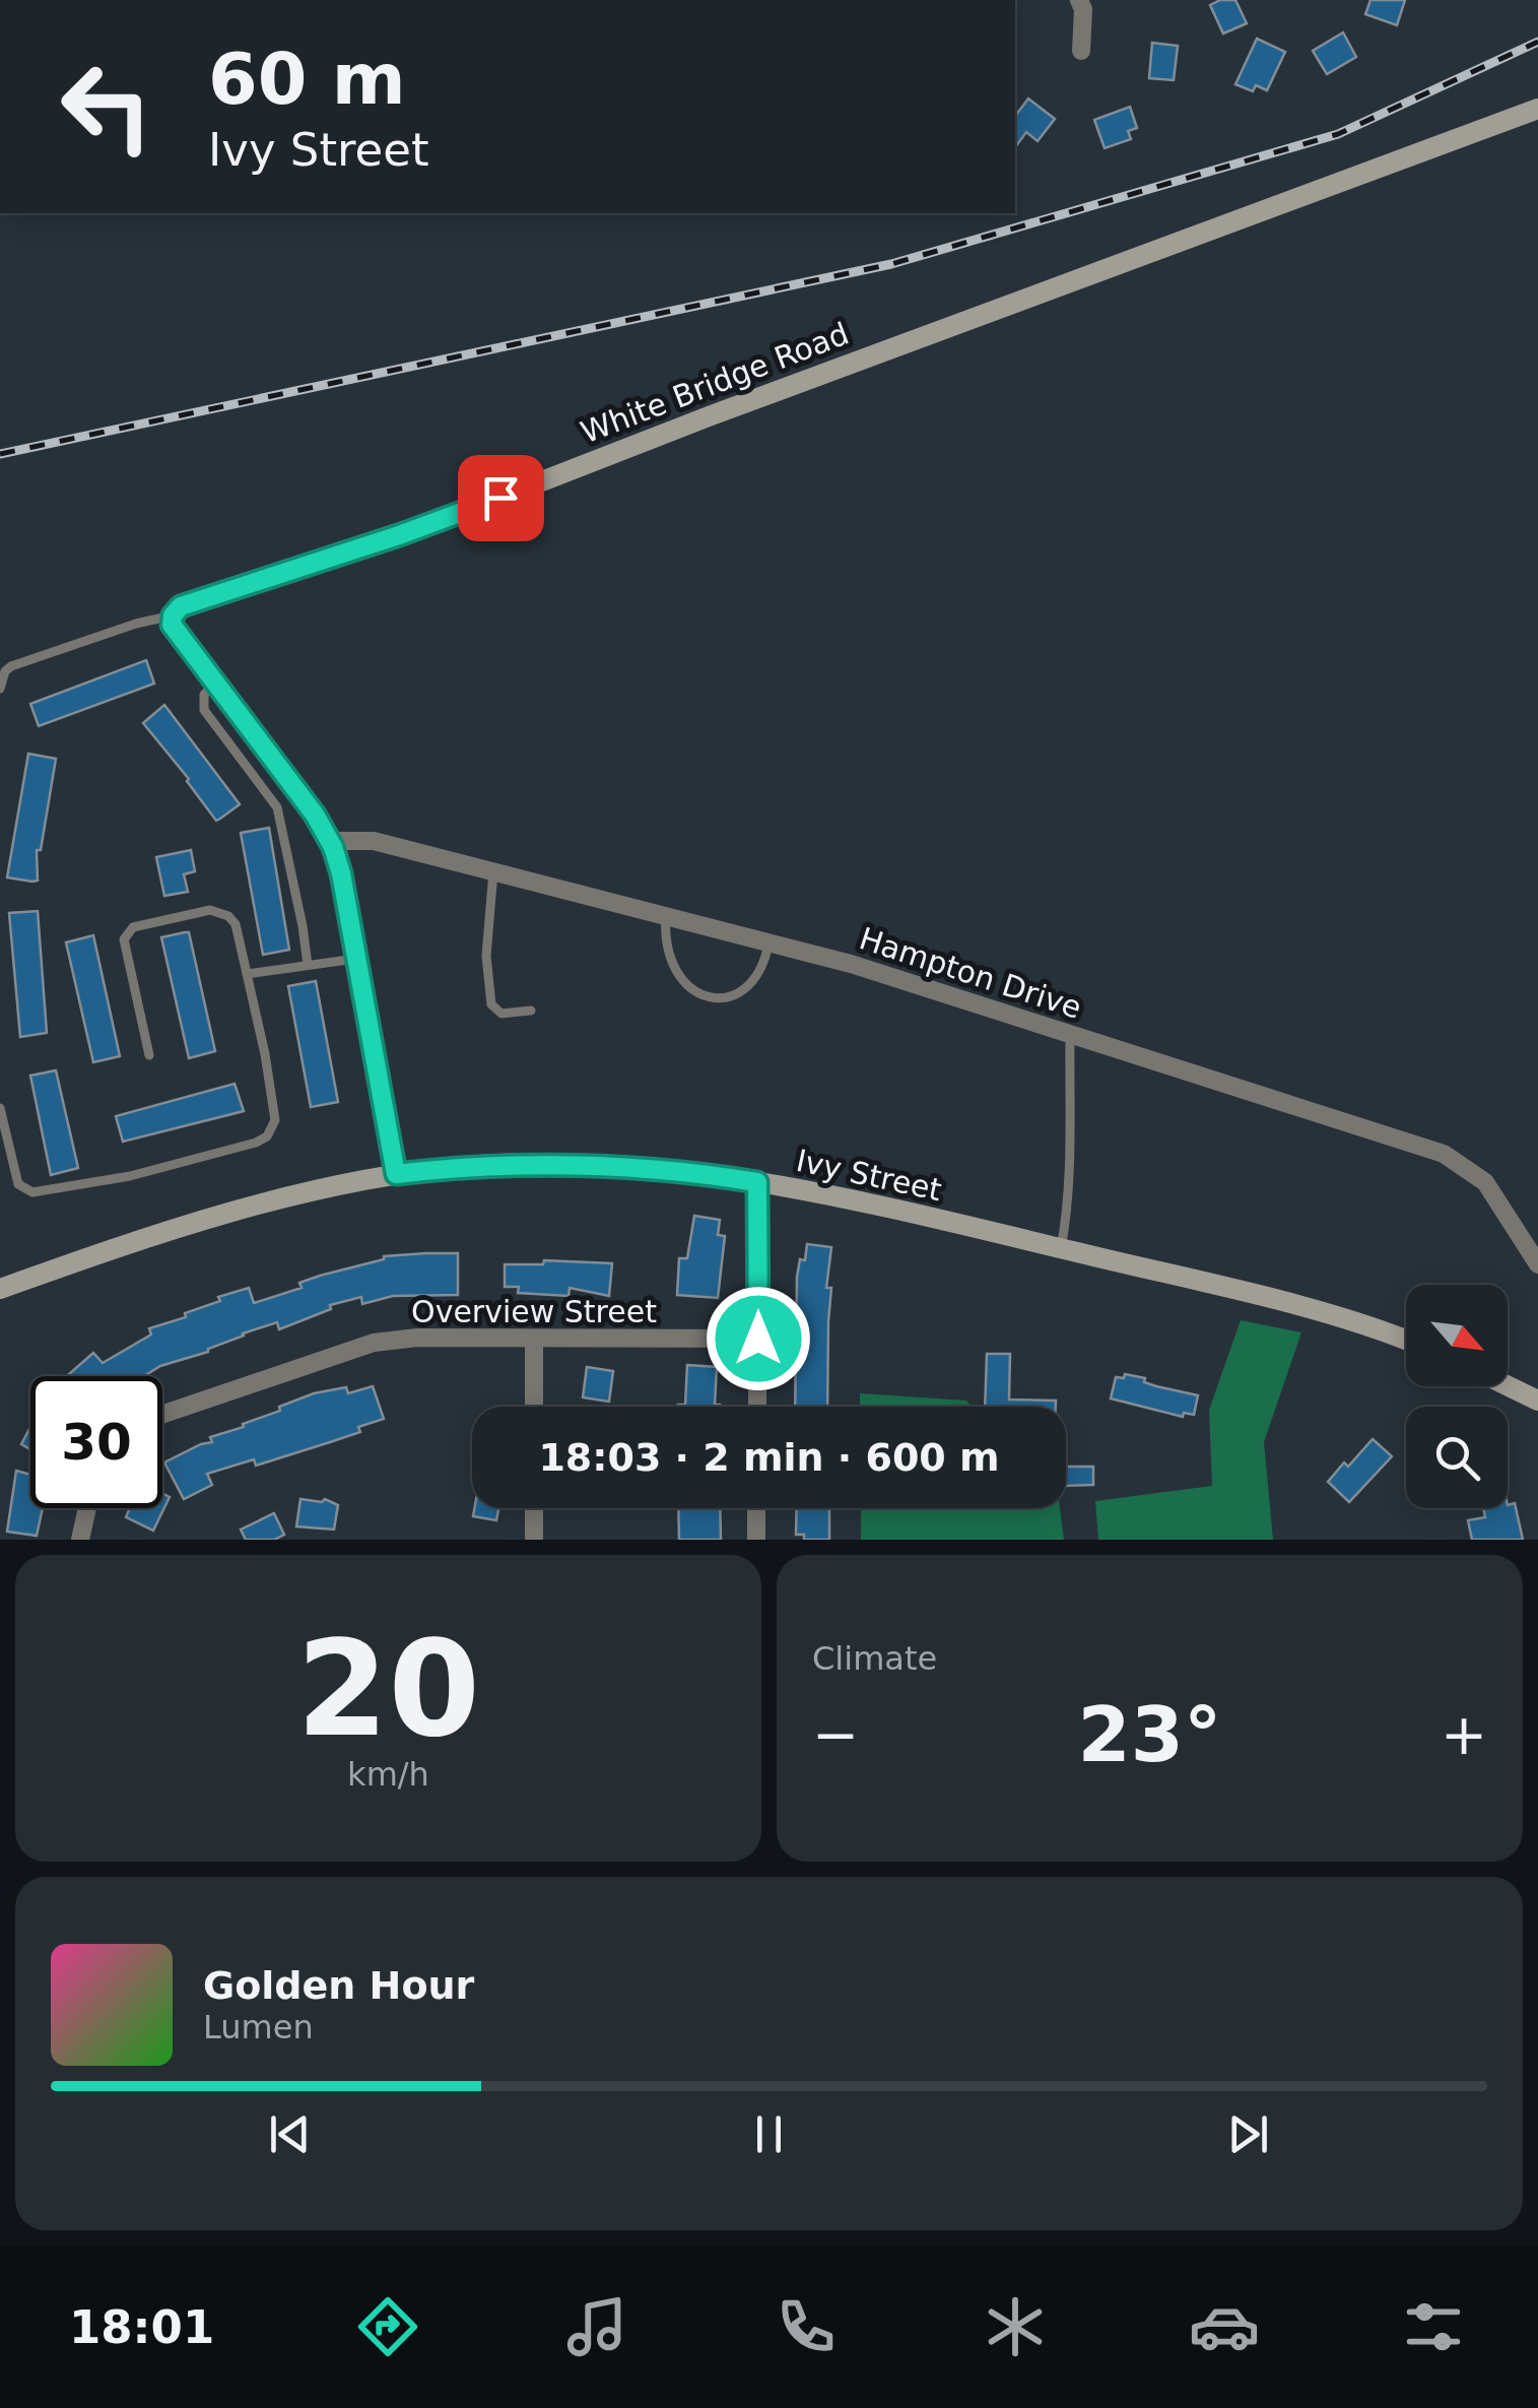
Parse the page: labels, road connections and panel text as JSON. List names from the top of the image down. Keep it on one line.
{"streets":{"street":["White Bridge Road","Hampton Drive","Ivy Street","Overview Street"]},"north":"bottom right","page":{"turn":["60 m","Ivy Street"],"limit":"30","trip":"18:03 · 2 min · 600 m","tile":[["20","km/h"],"Climate"],"heat":["−","23°","+"],"song":["Golden Hour","Lumen"],"tabs":"18:01"}}
